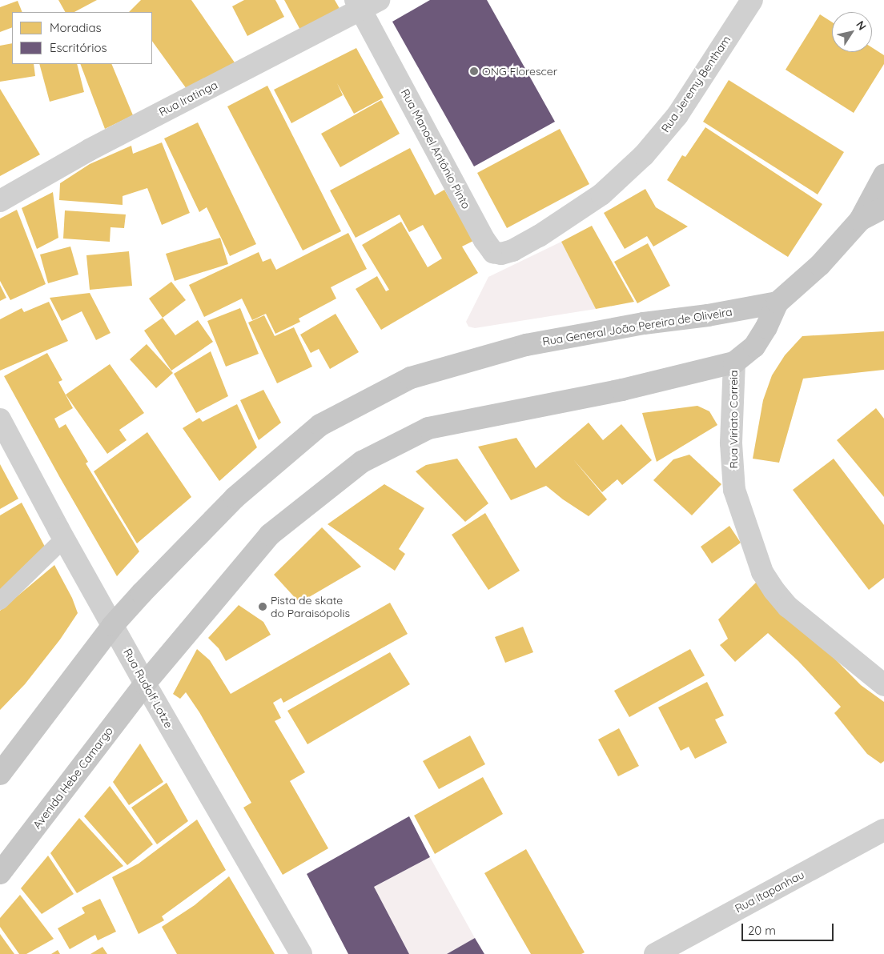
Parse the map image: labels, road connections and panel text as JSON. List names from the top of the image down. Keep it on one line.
{"streets":{"main road":["Rua General João Pereira de Oliveira","Rua Viriato Correia","Avenida Hebe Camargo"],"street":["Rua Jeremy Bentham","Rua Iratinga","Rua Manoel Antônio Pinto","Rua Rudolf Lotze","Rua Itapanhau"]},"crossings":[["Rua Jeremy Bentham","Rua Manoel Antônio Pinto"],["Rua Iratinga","Rua Manoel Antônio Pinto"],["Rua General João Pereira de Oliveira","Rua Viriato Correia"],["Rua General João Pereira de Oliveira","Rua Rudolf Lotze"],["Rua Rudolf Lotze","Avenida Hebe Camargo"]],"places":["ONG Florescer","Pista de skate do Paraisópolis"],"legend":["Moradias","Escritórios"],"scale_bar":"20 m","north":"top right"}
